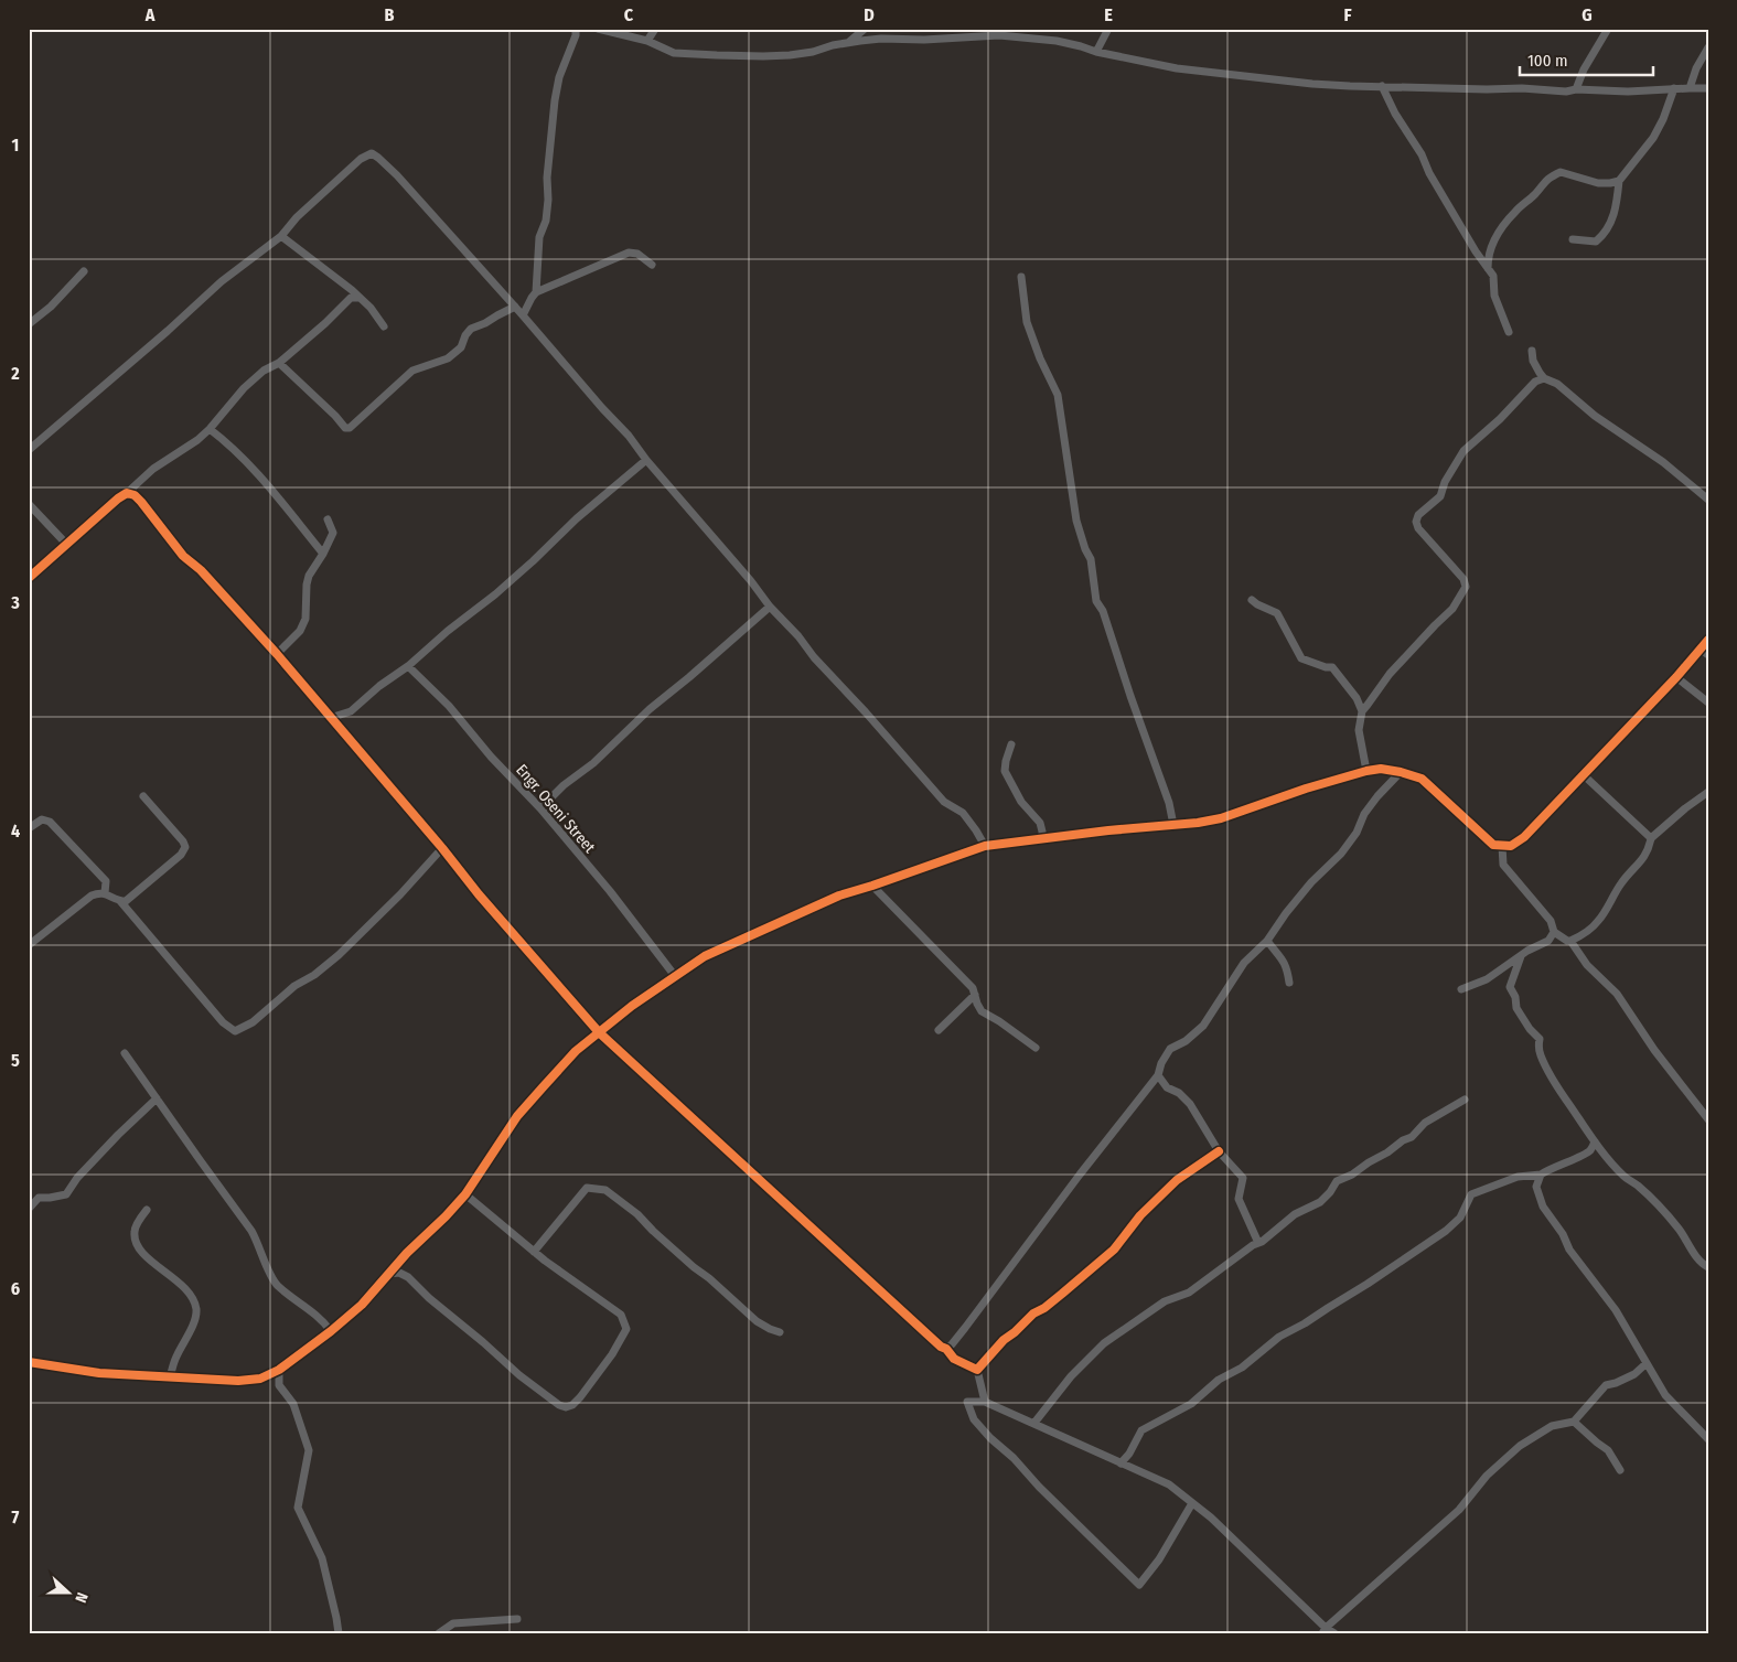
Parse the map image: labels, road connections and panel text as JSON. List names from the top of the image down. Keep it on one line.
{"streets":{"street":["Engr. Oseni Street"]},"scale_bar":"100 m","north":"right","grid":{"columns":["A","B","C","D","E","F","G"],"rows":["1","2","3","4","5","6","7"]}}
